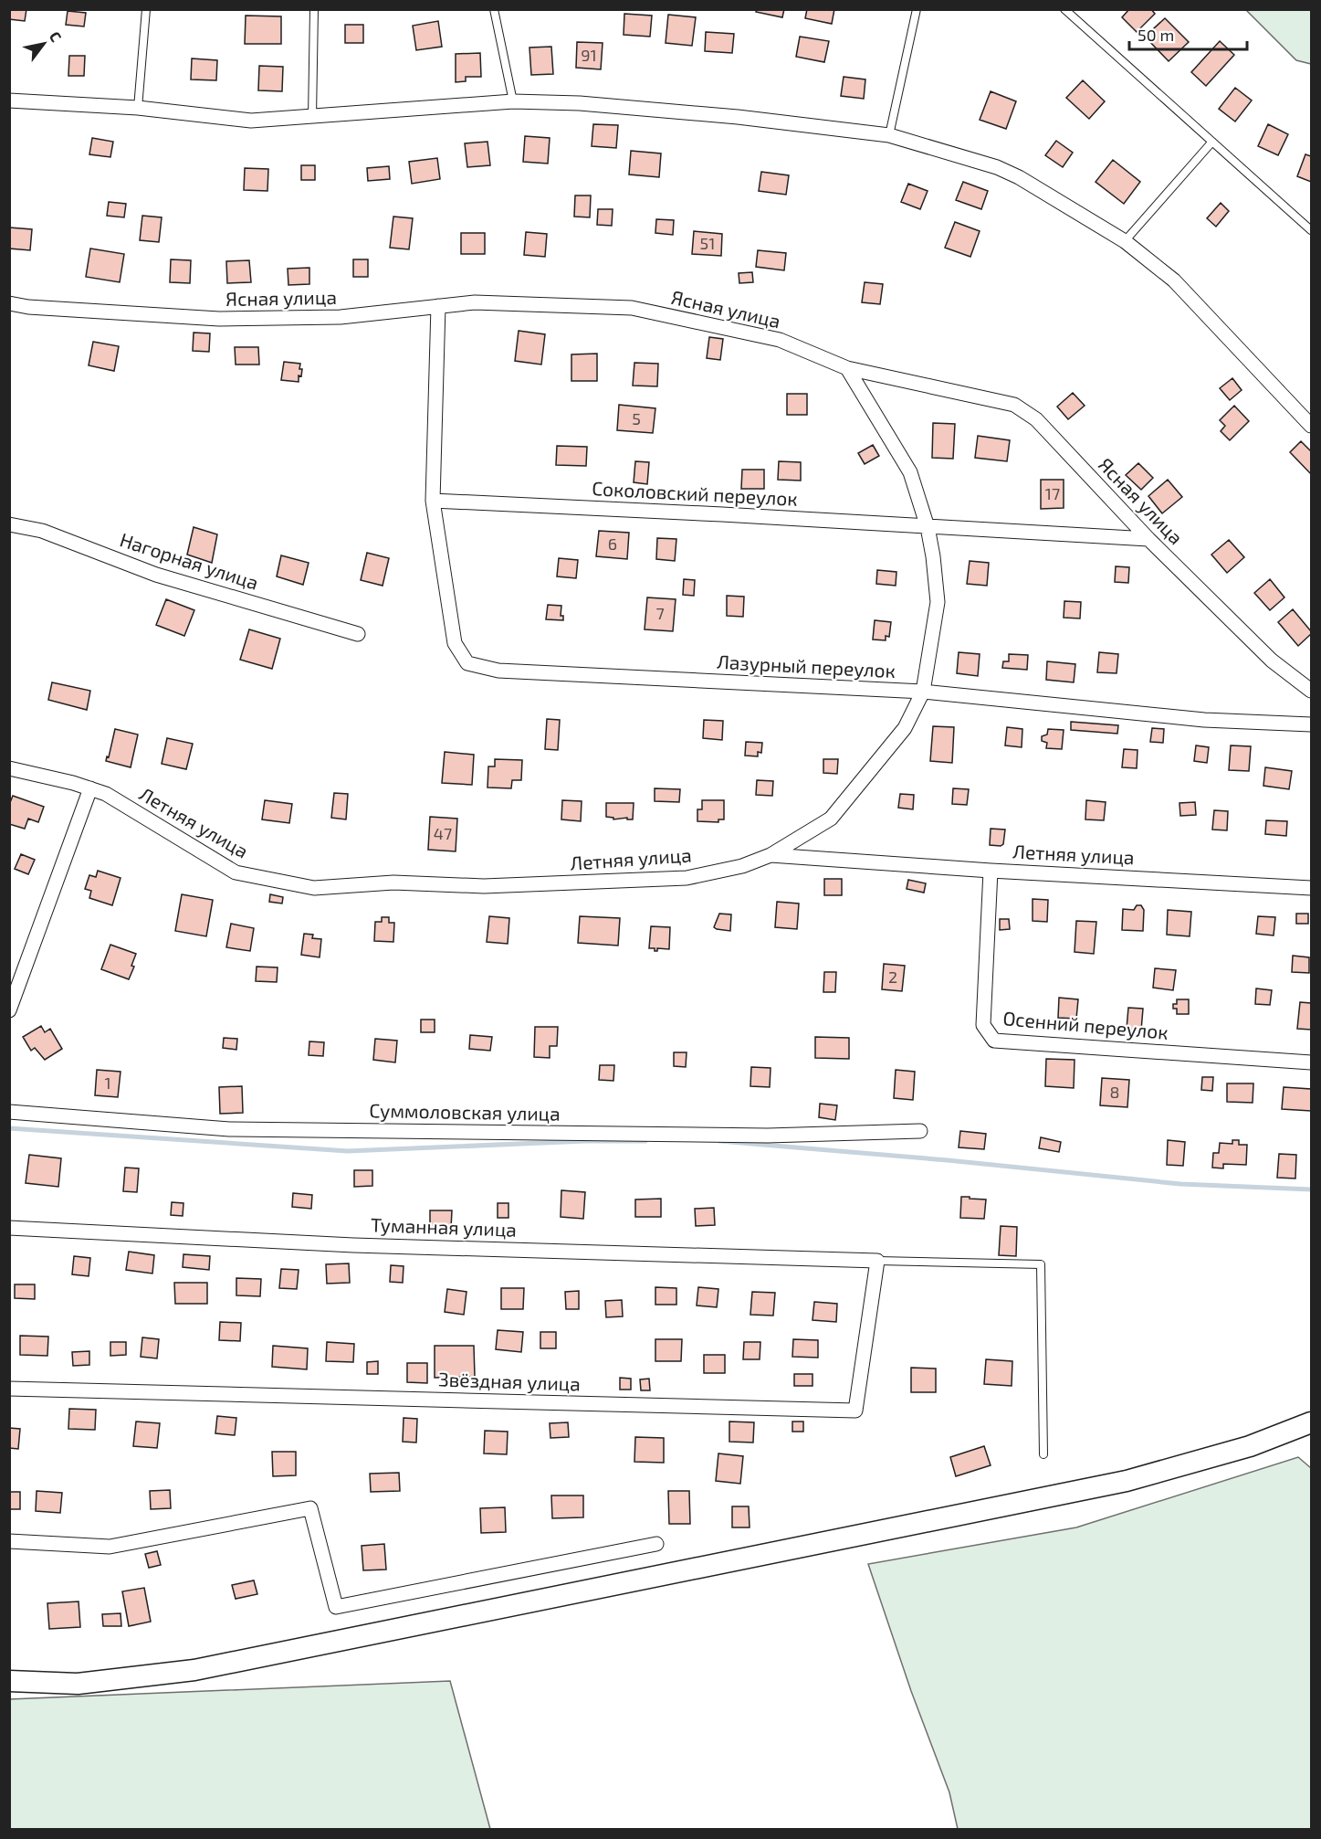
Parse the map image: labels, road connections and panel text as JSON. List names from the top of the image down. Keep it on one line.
{"streets":{"street":["Ясная улица","Соколовский переулок","Нагорная улица","Лазурный переулок","Летняя улица","Осенний переулок","Суммоловская улица","Туманная улица","Звёздная улица"]},"crossings":[["Ясная улица","Соколовский переулок"],["Соколовский переулок","Лазурный переулок"],["Летняя улица","Осенний переулок"],["Туманная улица","Звёздная улица"]],"house_numbers":["91","51","5","17","6","7","47","2","1","8"],"scale_bar":"50 m","north":"top right"}
